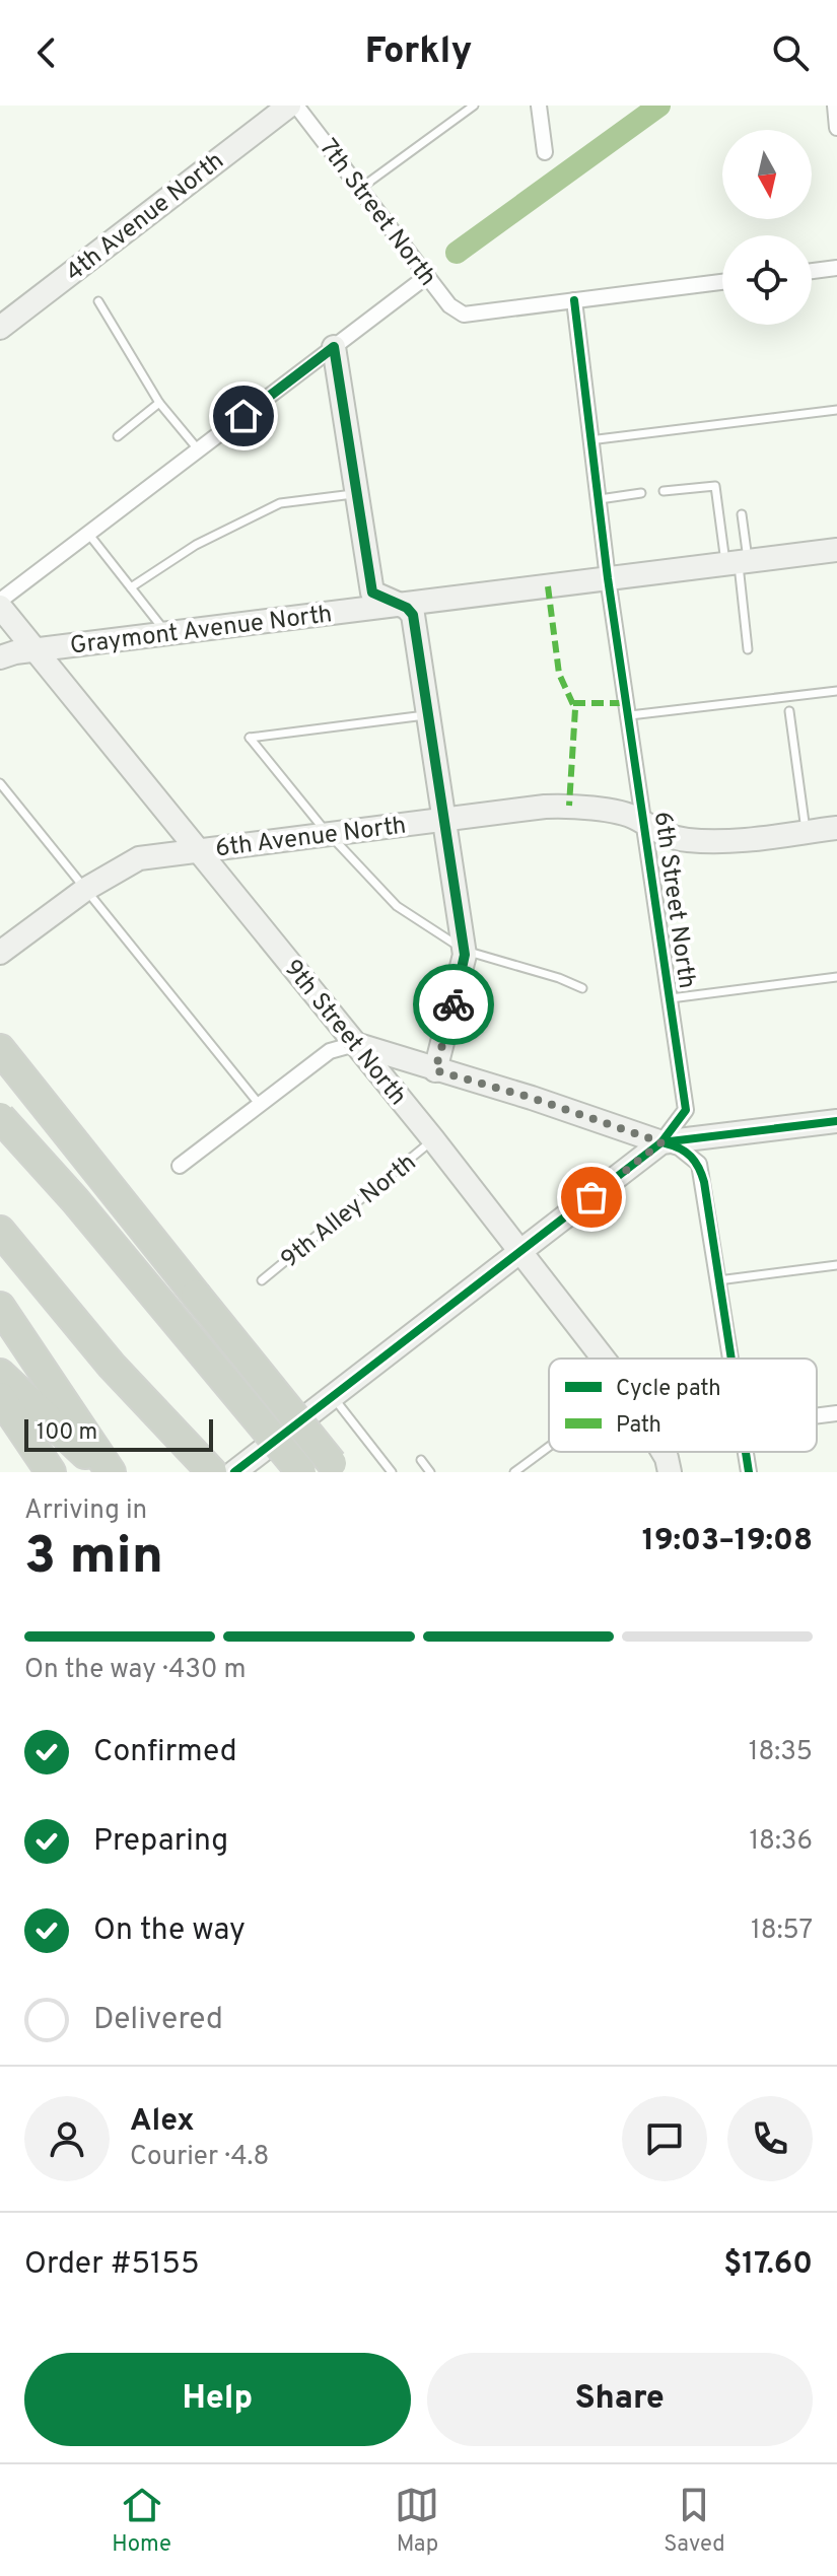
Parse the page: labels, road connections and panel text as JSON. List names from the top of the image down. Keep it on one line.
{"streets":{"main road":["4th Avenue North","Graymont Avenue North","6th Avenue North","9th Street North"],"street":["7th Street North","6th Street North"],"lane":["9th Alley North"]},"crossings":[["7th Street North","6th Street North"],["Graymont Avenue North","6th Street North"],["Graymont Avenue North","9th Street North"],["6th Avenue North","6th Street North"],["6th Avenue North","9th Street North"],["9th Street North","9th Alley North"]],"legend":["Cycle path","Path"],"scale_bar":"100 m","north":"bottom","page":{"header":"Forkly","scale":"100 m","heading":["3 min","Arriving in","19:03–19:08"],"panel":["Alex","Courier · 4.8","Order #5155","$17.60"],"bar":"On the way · 430 m","list":[["Confirmed","18:35"],["Preparing","18:36"],["On the way","18:57"],"Delivered"],"buttons":["Help","Share"],"tabs":["Home","Map","Saved"]}}
